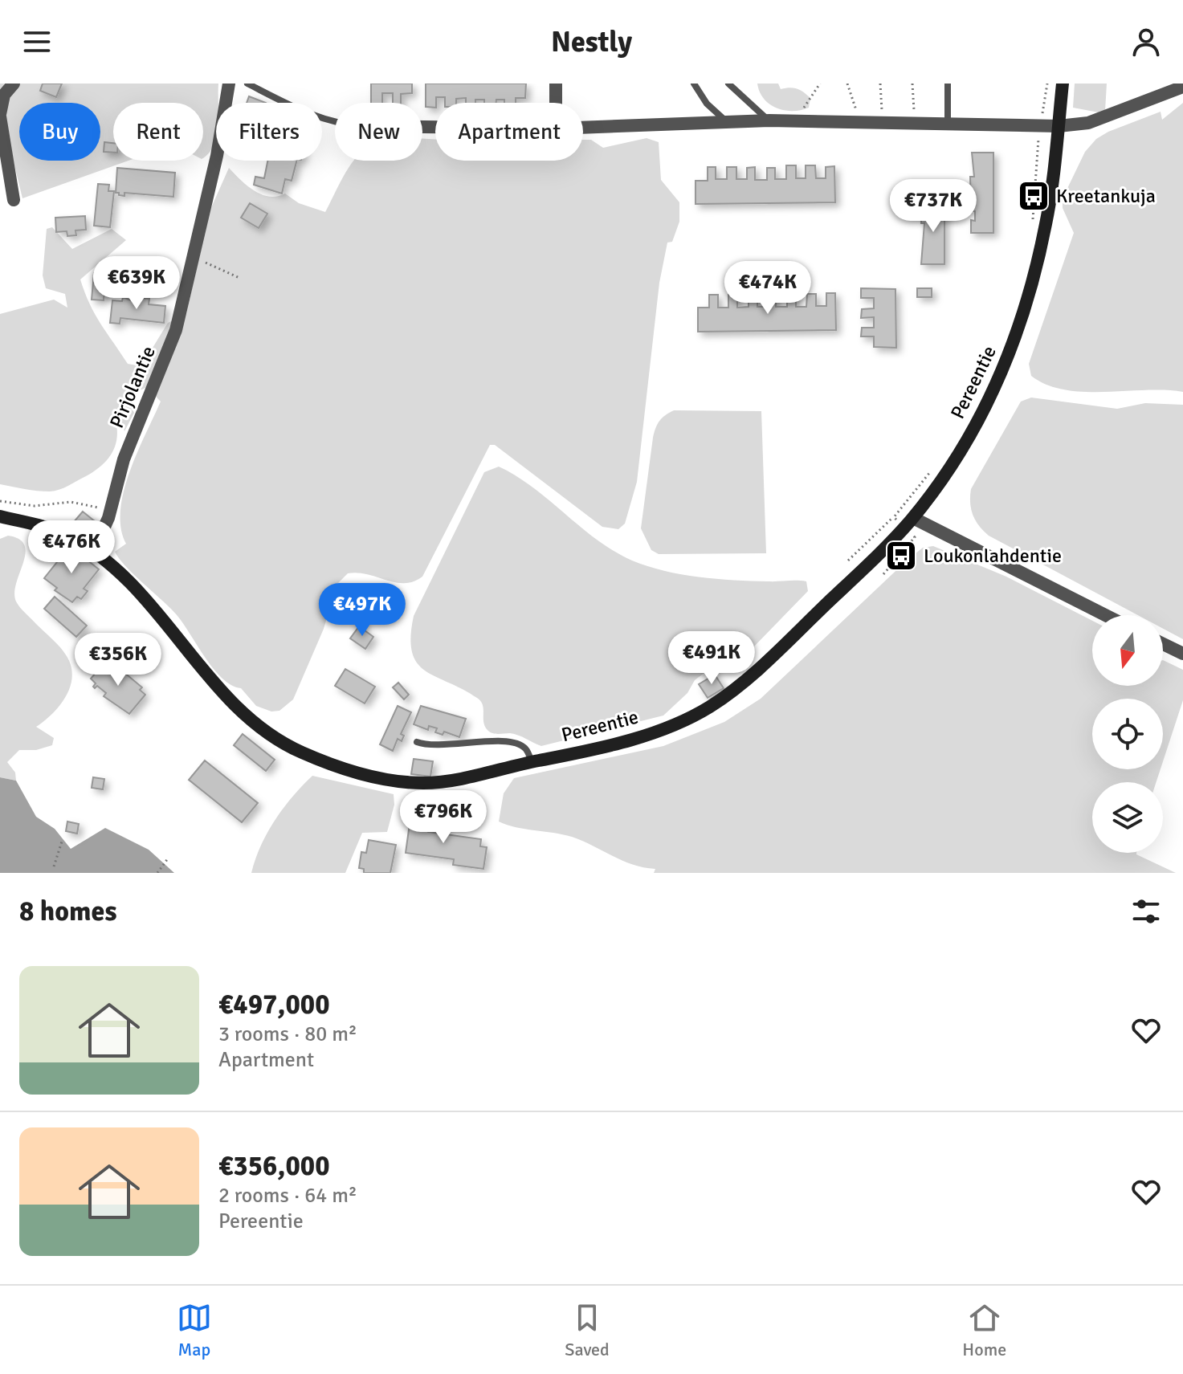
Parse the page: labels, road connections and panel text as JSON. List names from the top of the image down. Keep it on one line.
{"streets":{"street":["Pereentie","Pirjolantie"]},"crossings":[["Pereentie","Pirjolantie"]],"places":{"bus stop":["Kreetankuja","Loukonlahdentie"]},"north":"bottom","page":{"header":"Nestly","chip":["Buy","Rent","Filters","New","Apartment"],"price":["€737K","€639K","€474K","€476K","€497K","€491K","€356K","€796K"],"heading":"8 homes","list":[{"name":"€497,000","note":"3 rooms · 80 m² · Apartment"},{"name":"€356,000","note":"2 rooms · 64 m² · Pereentie"}],"tabs":["Map","Saved","Home"]}}
